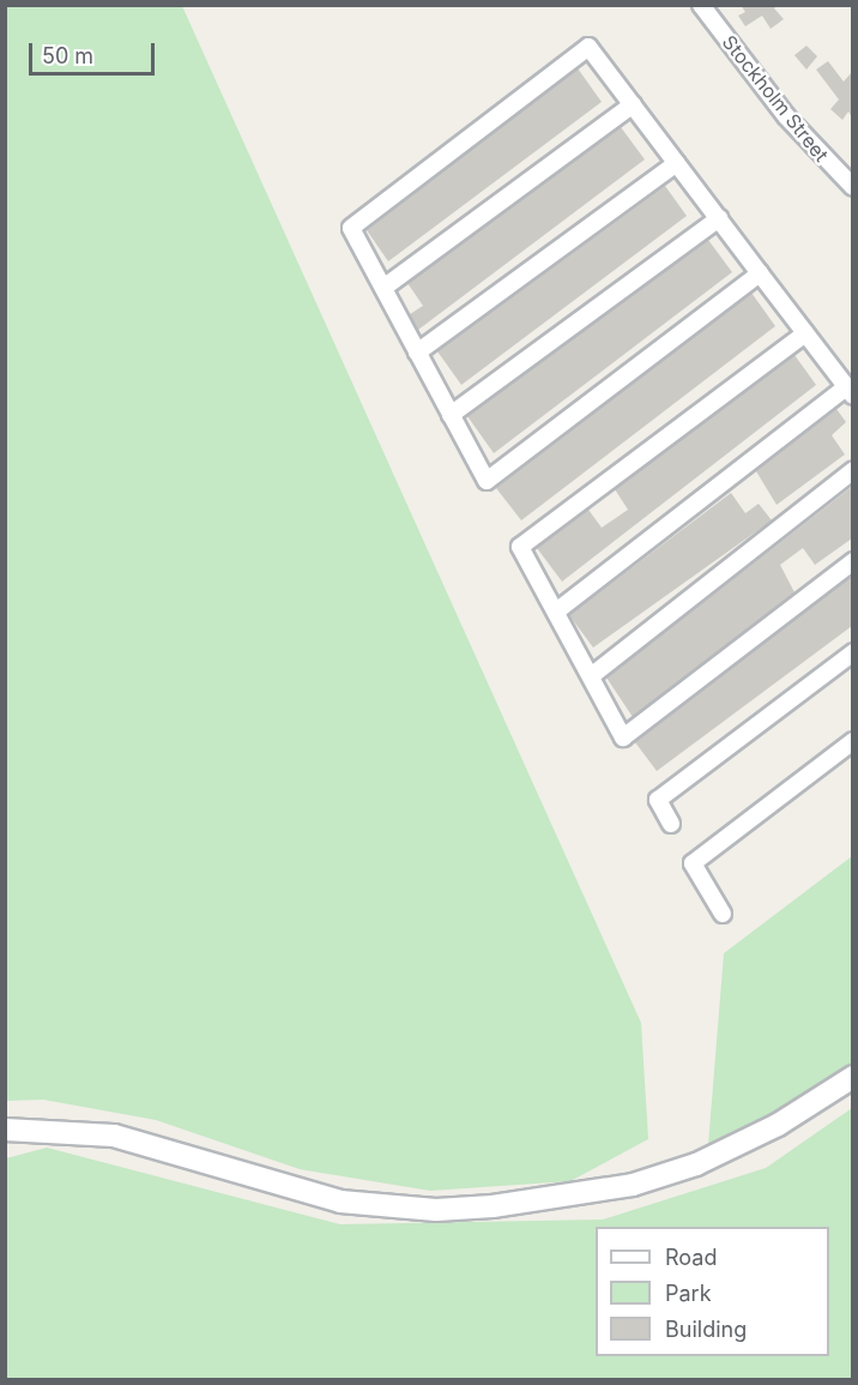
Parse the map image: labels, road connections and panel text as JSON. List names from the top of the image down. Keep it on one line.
{"streets":{"street":["Stockholm Street"]},"legend":["Road","Park","Building"],"scale_bar":"50 m"}
